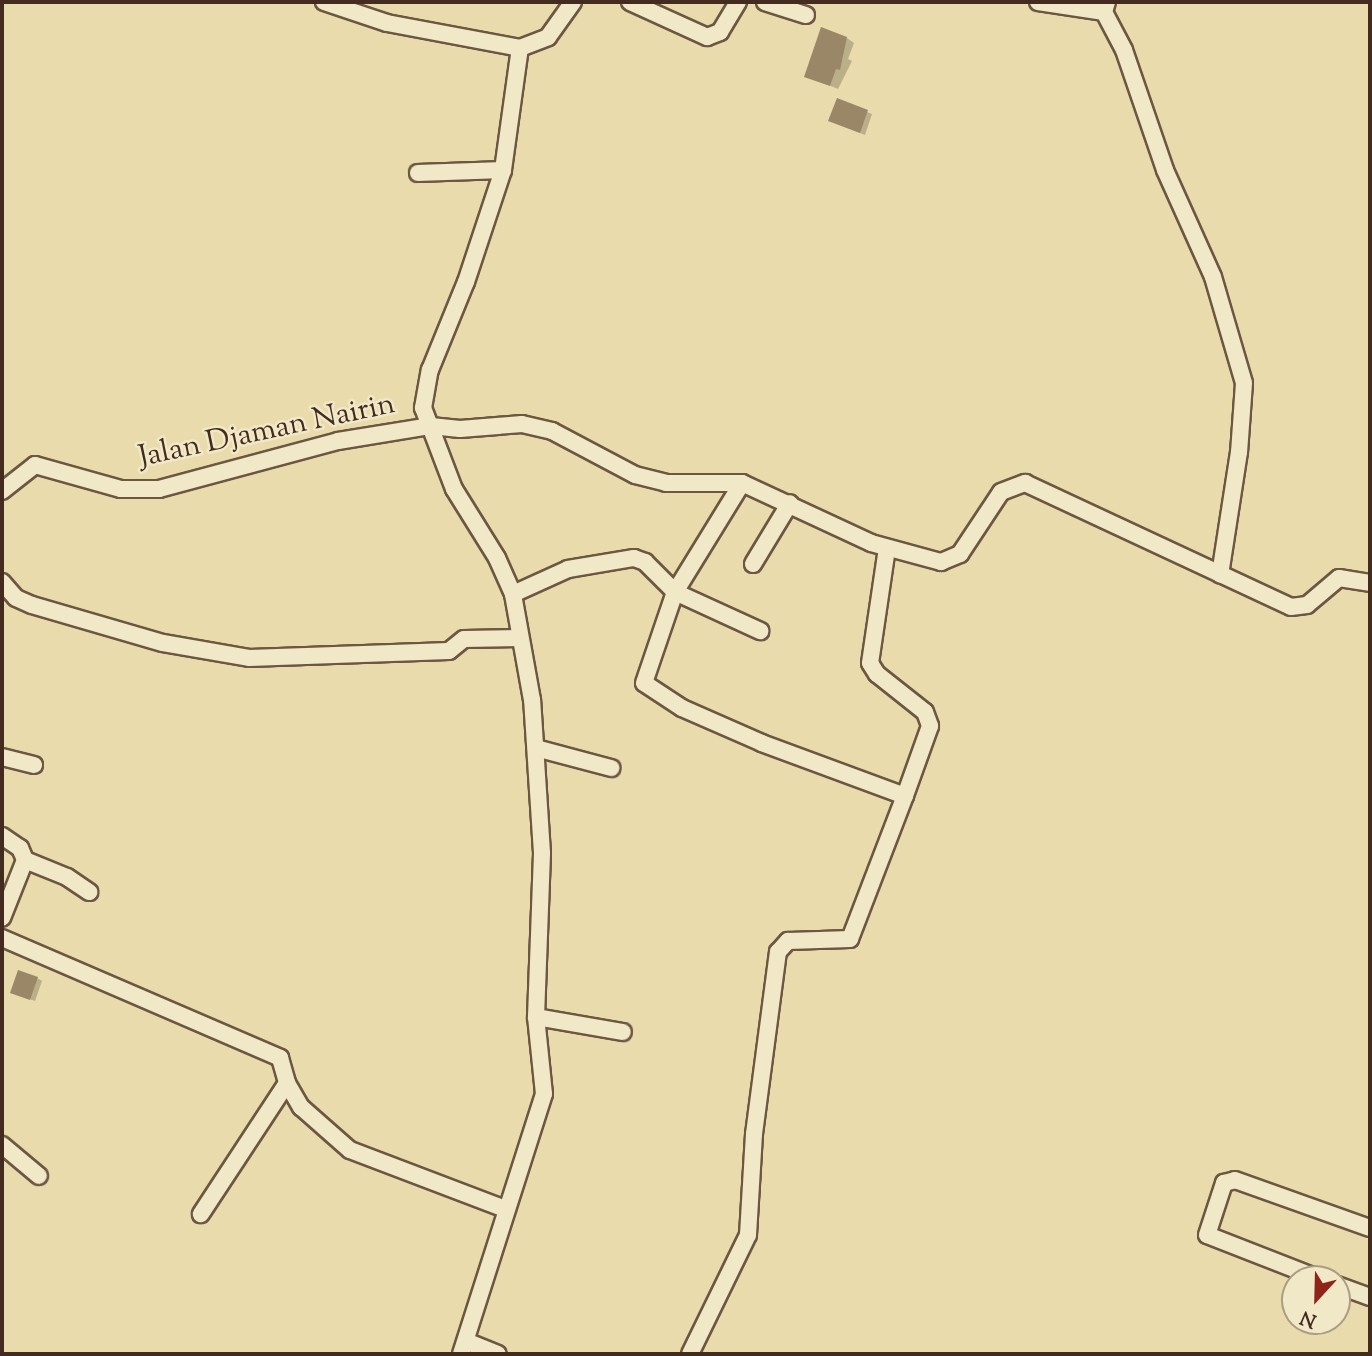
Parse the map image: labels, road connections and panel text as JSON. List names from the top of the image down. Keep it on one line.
{"streets":{"street":["Jalan Djaman Nairin"]},"north":"bottom"}
